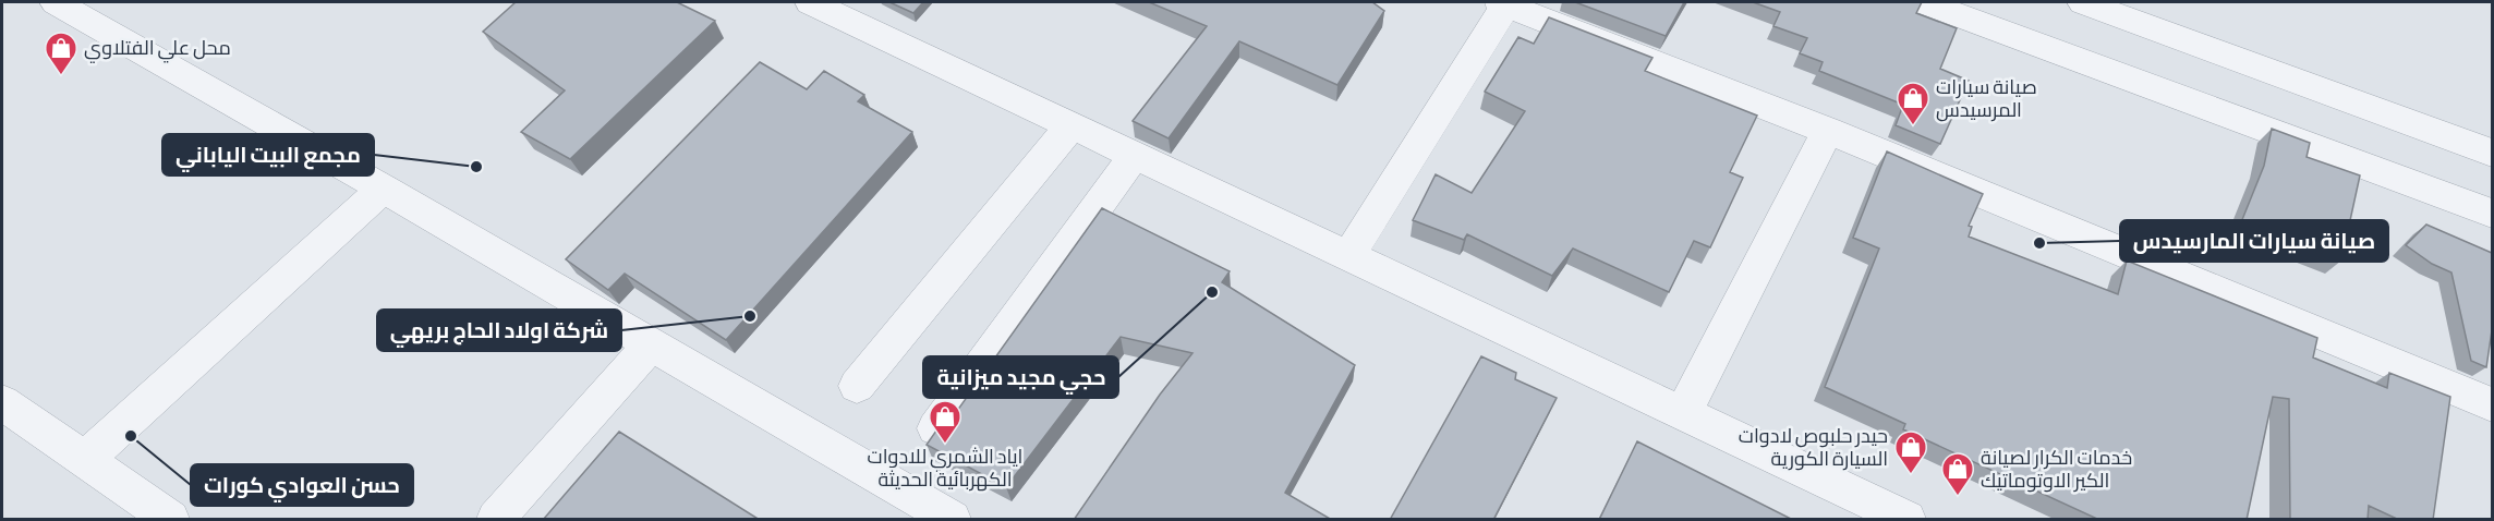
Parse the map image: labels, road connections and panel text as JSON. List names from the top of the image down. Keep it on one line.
{"places":{"shop":["محل علي الفتلاوي","صيانة سيارات المرسيدس","اياد الشمري للادوات الكهربائية الحديثة","حيدر حلبوص لادوات السيارة الكورية","خدمات الكرار لصيانة الكير الاوتوماتيك"],"other":["مجمع البيت الياباني","صيانة سيارات المارسيدس","حجي مجيد ميزانية","شركة اولاد الحاج بريهي","حسن العوادي كورات"]}}
